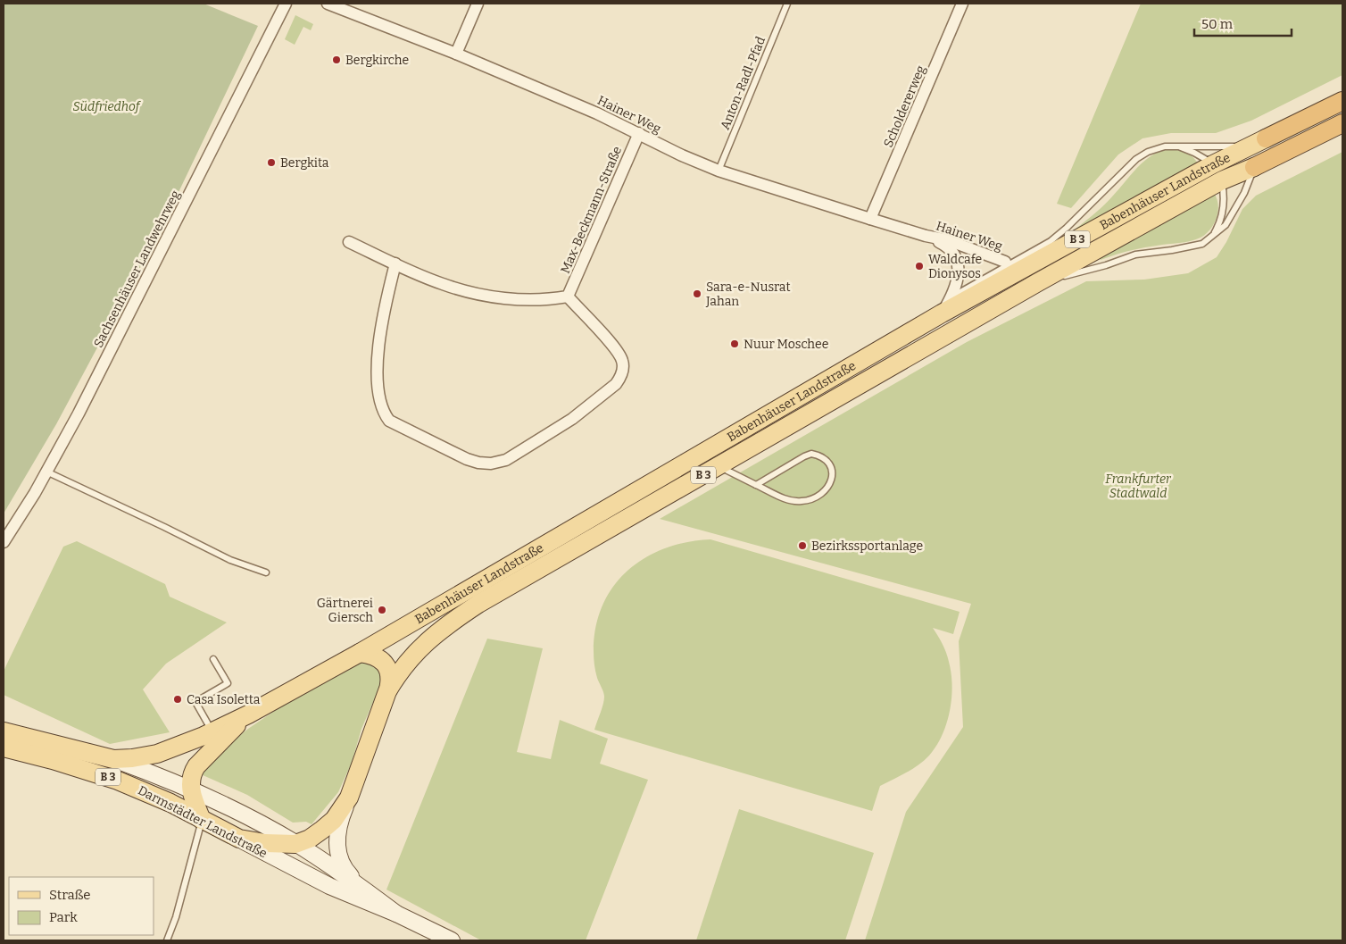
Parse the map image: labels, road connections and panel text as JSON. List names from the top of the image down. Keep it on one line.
{"streets":{"highway":["Babenhäuser Landstraße","B 3"],"main road":["Darmstädter Landstraße"],"street":["Scholdererweg","Hainer Weg","Max-Beckmann-Straße","Sachsenhäuser Landwehrweg"],"lane":["Anton-Radl-Pfad"]},"crossings":[["Anton-Radl-Pfad","Hainer Weg"],["Scholdererweg","Hainer Weg"],["Hainer Weg","Babenhäuser Landstraße"],["Hainer Weg","Max-Beckmann-Straße"],["Babenhäuser Landstraße","B 3"],["Babenhäuser Landstraße","Darmstädter Landstraße"],["B 3","Darmstädter Landstraße"]],"parks":["Südfriedhof","Frankfurter Stadtwald"],"places":["Bergkirche","Bergkita","Waldcafe Dionysos","Sara-e-Nusrat Jahan","Nuur Moschee","Bezirkssportanlage","Gärtnerei Giersch","Casa Isoletta"],"legend":["Straße","Park"],"scale_bar":"50 m"}
